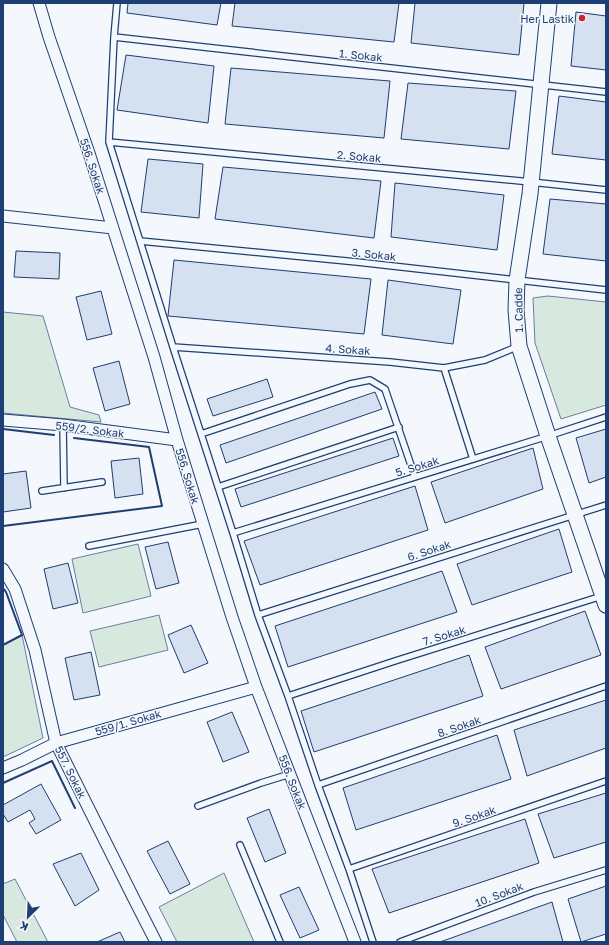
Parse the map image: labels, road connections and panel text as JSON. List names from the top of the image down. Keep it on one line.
{"streets":{"street":["556. Sokak","1. Cadde","559/2. Sokak","559/1. Sokak","557. Sokak"],"lane":["1. Sokak","2. Sokak","3. Sokak","4. Sokak","5. Sokak","6. Sokak","7. Sokak","8. Sokak","9. Sokak","10. Sokak"]},"crossings":[["1. Sokak","1. Cadde"],["2. Sokak","1. Cadde"],["556. Sokak","559/2. Sokak"],["556. Sokak","559/1. Sokak"],["3. Sokak","1. Cadde"],["1. Cadde","4. Sokak"],["1. Cadde","5. Sokak"],["1. Cadde","6. Sokak"],["1. Cadde","7. Sokak"],["559/1. Sokak","557. Sokak"]],"places":["Her Lastik"],"north":"bottom left"}
